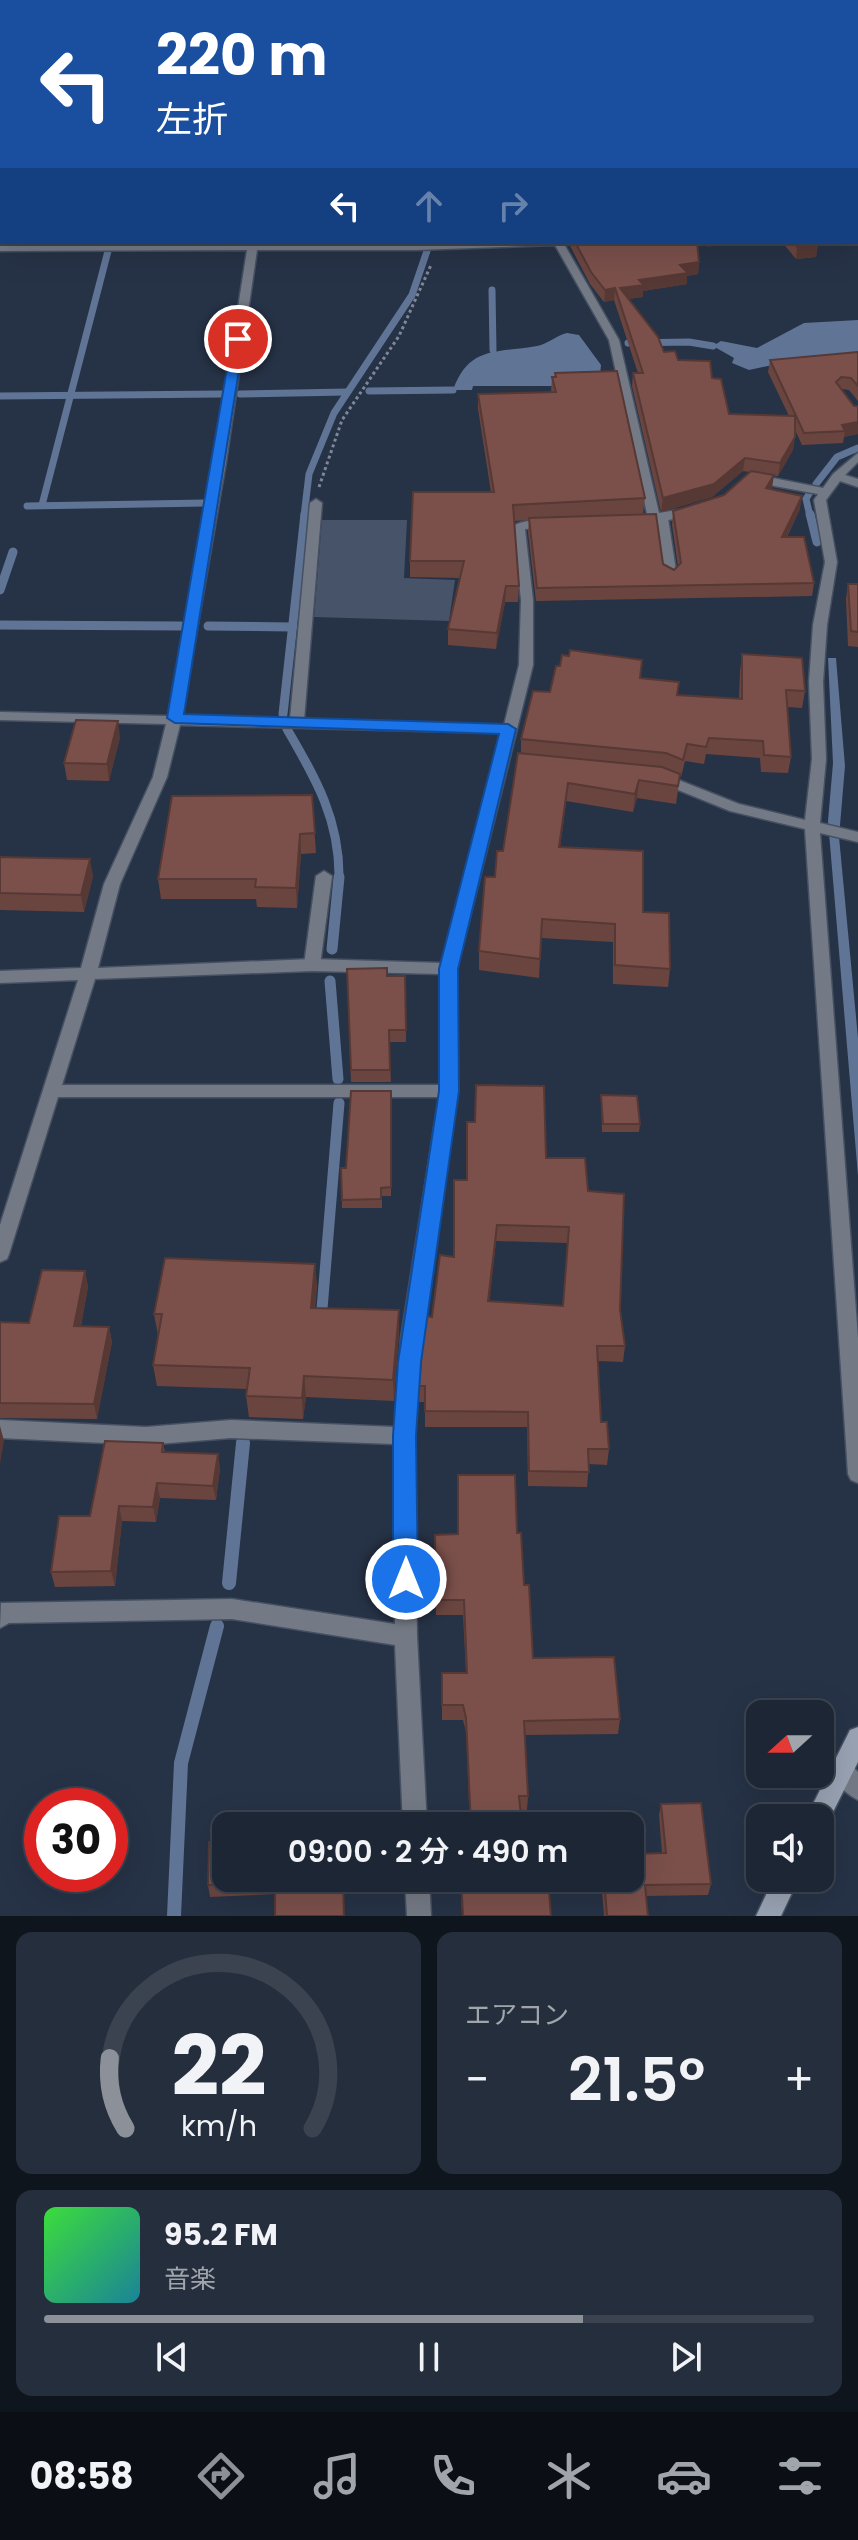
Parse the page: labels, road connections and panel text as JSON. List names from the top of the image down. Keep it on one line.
{"north":"left","page":{"turn":["220 m","左折"],"limit":"30","trip":"09:00 · 2 分 · 490 m","tile":"エアコン","heat":["−","21.5°","+"],"song":["95.2 FM","音楽"],"tabs":"08:58","gauge":["22","km/h"]}}
